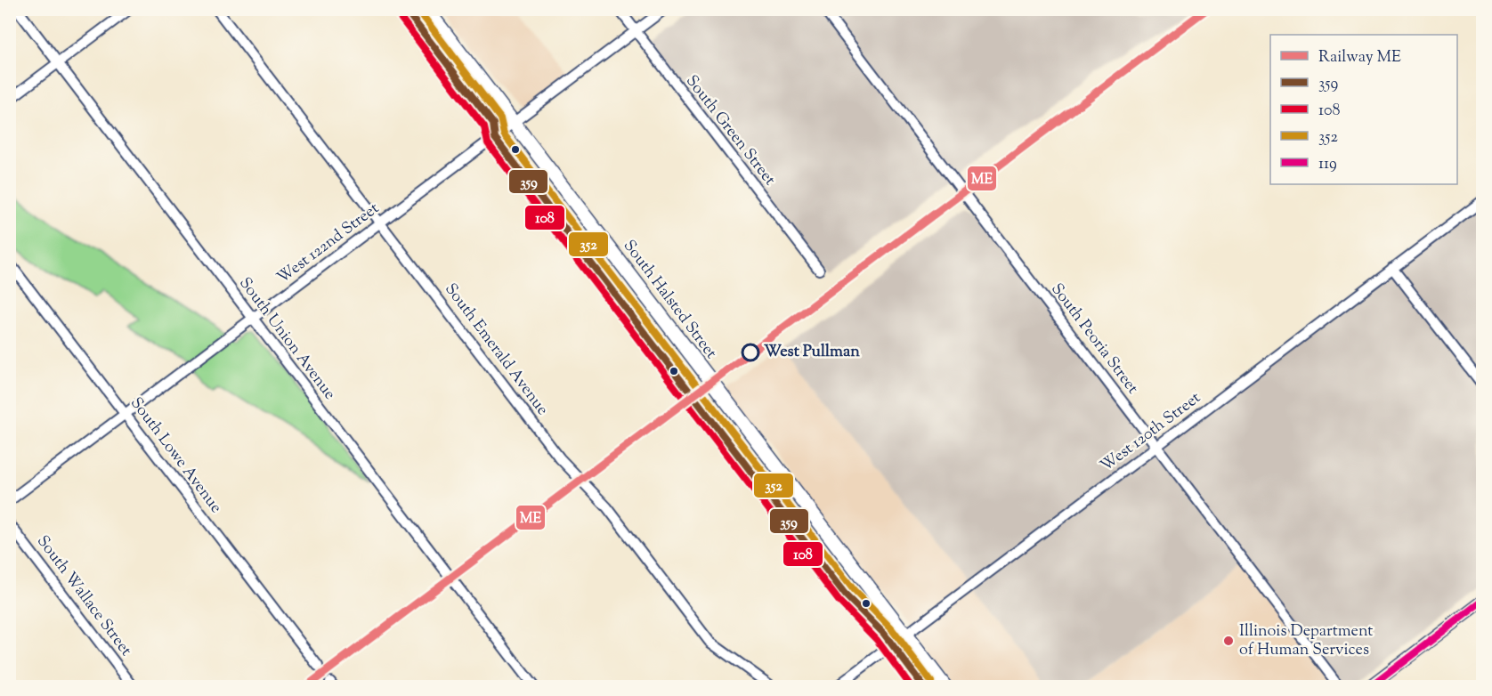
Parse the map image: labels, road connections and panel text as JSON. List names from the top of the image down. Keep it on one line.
{"streets":{"main road":["South Halsted Street"],"street":["South Green Street","West 122nd Street","South Union Avenue","South Peoria Street","South Emerald Avenue","West 120th Street","South Lowe Avenue","South Wallace Street"]},"crossings":[["South Green Street","West 122nd Street"],["West 122nd Street","South Halsted Street"],["West 122nd Street","South Union Avenue"],["West 122nd Street","South Emerald Avenue"],["West 122nd Street","South Lowe Avenue"],["South Halsted Street","West 120th Street"],["South Peoria Street","West 120th Street"]],"places":["West Pullman","Illinois Department of Human Services"],"lines":["rail line ME","transit line 359","transit line 352","transit line 108","transit line 119"],"legend":["Railway ME","359","108","352","119"]}
